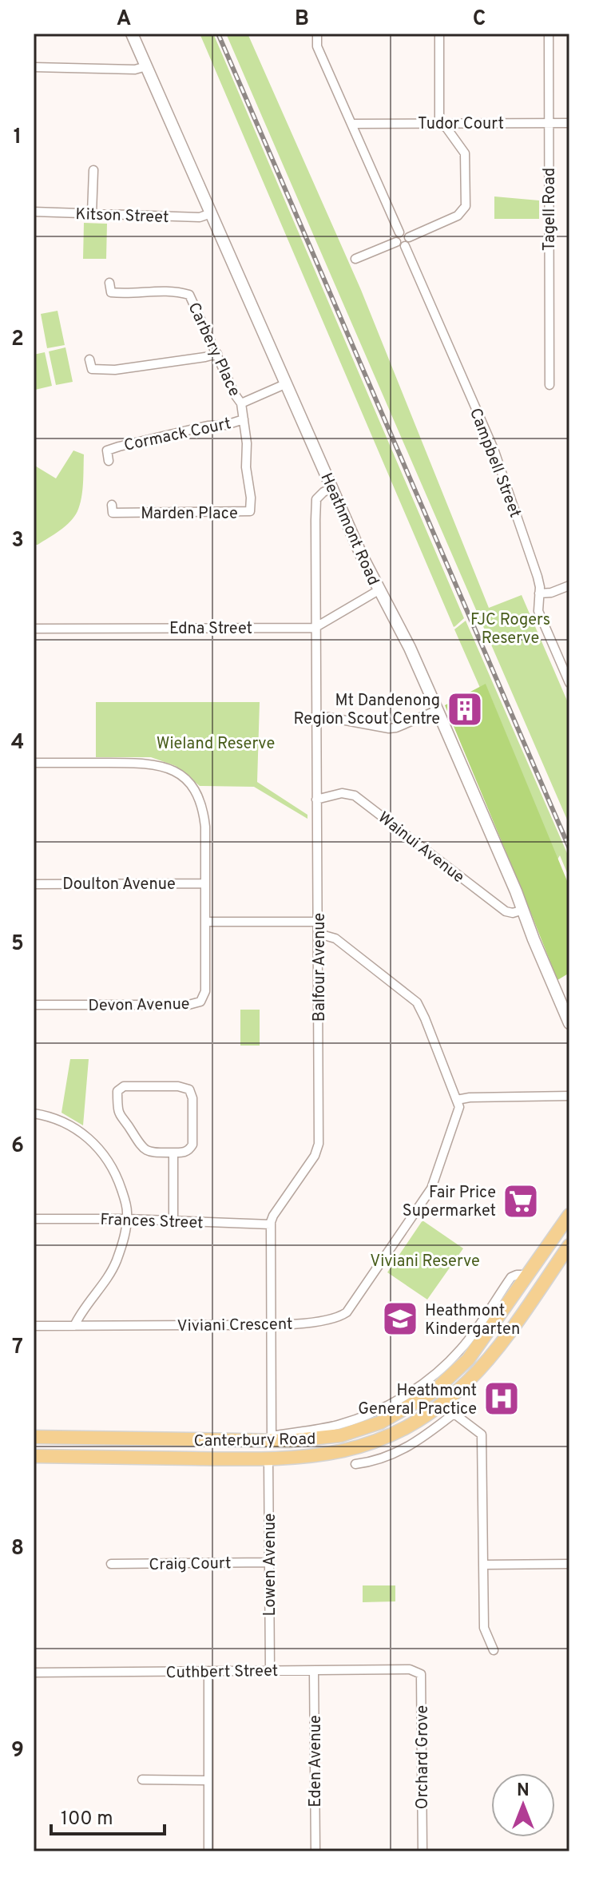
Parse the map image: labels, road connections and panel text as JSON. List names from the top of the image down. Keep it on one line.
{"streets":{"main road":["Canterbury Road"],"street":["Tudor Court","Tagell Road","Kitson Street","Carbery Place","Cormack Court","Campbell Street","Marden Place","Heathmont Road","Edna Street","Wainui Avenue","Doulton Avenue","Balfour Avenue","Devon Avenue","Frances Street","Viviani Crescent","Craig Court","Lowen Avenue","Cuthbert Street","Orchard Grove","Eden Avenue"]},"crossings":[["Tudor Court","Tagell Road"],["Kitson Street","Heathmont Road"],["Carbery Place","Cormack Court"],["Carbery Place","Heathmont Road"],["Cormack Court","Marden Place"],["Heathmont Road","Wainui Avenue"],["Heathmont Road","Balfour Avenue"],["Edna Street","Balfour Avenue"],["Wainui Avenue","Balfour Avenue"],["Balfour Avenue","Frances Street"],["Balfour Avenue","Viviani Crescent"],["Balfour Avenue","Canterbury Road"],["Canterbury Road","Lowen Avenue"],["Craig Court","Lowen Avenue"],["Lowen Avenue","Cuthbert Street"],["Cuthbert Street","Orchard Grove"],["Cuthbert Street","Eden Avenue"]],"parks":["FJC Rogers Reserve","Wieland Reserve","Viviani Reserve"],"places":{"building":["Mt Dandenong Region Scout Centre"],"supermarket":["Fair Price Supermarket"],"school or university":["Heathmont Kindergarten"],"hospital":["Heathmont General Practice"]},"scale_bar":"100 m","north":"top","grid":{"columns":["A","B","C"],"rows":["1","2","3","4","5","6","7","8","9"]}}
